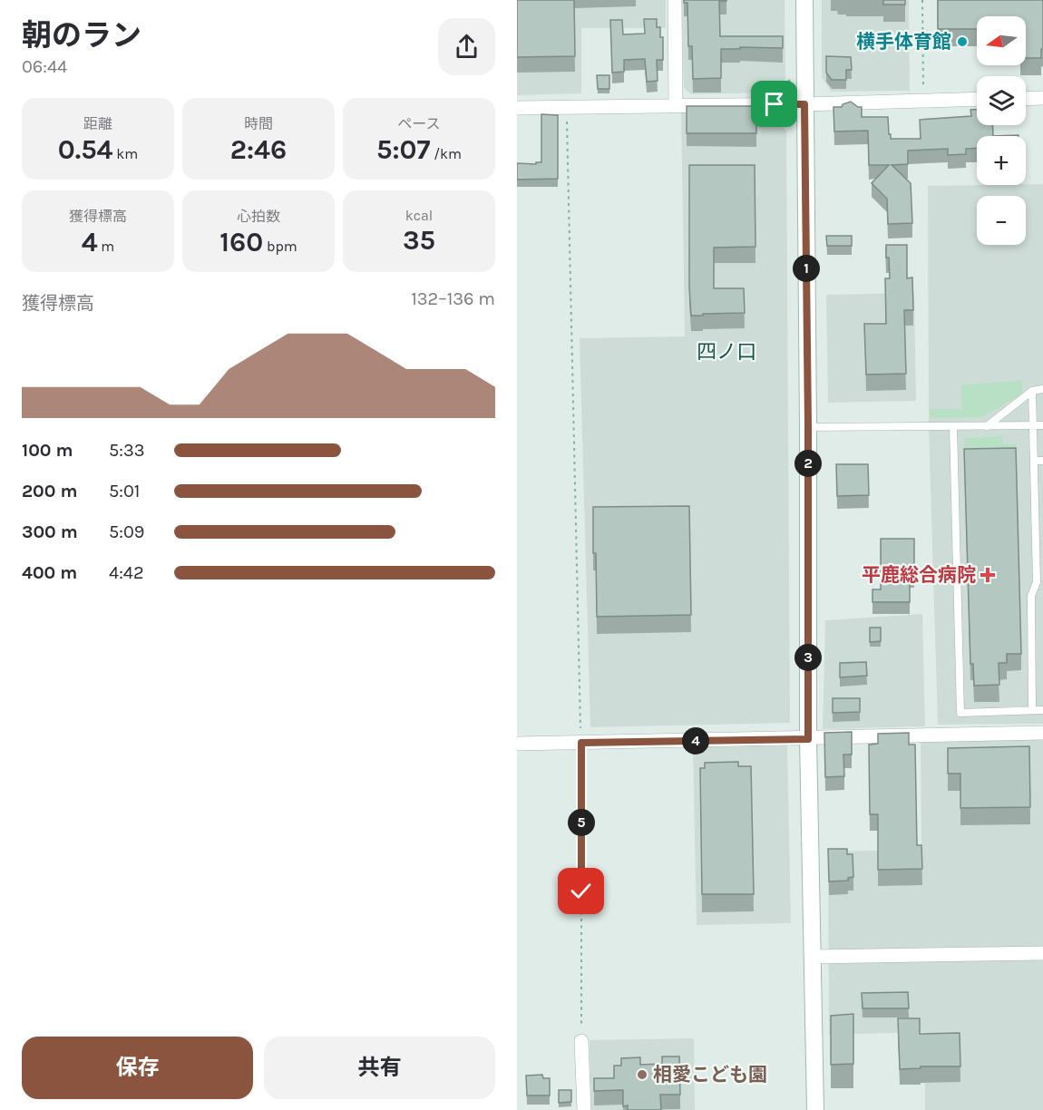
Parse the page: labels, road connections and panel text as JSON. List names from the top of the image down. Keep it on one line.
{"districts":["四ノ口"],"places":{"other":["横手体育館","相愛こども園"],"health":["平鹿総合病院"]},"north":"left","page":{"heading":["朝のラン","06:44"],"map_buttons":["+","−"],"stats":[["距離","0.54 km"],["時間","2:46"],["ペース","5:07 /km"],["獲得標高","4 m"],["心拍数","160 bpm"],["kcal","35"]],"pins":["1","2","3","4","5"],"chart":["獲得標高","132–136 m"],"list":[{"name":"100 m","note":"5:33"},{"name":"200 m","note":"5:01"},{"name":"300 m","note":"5:09"},{"name":"400 m","note":"4:42"}],"buttons":["保存","共有"]}}
